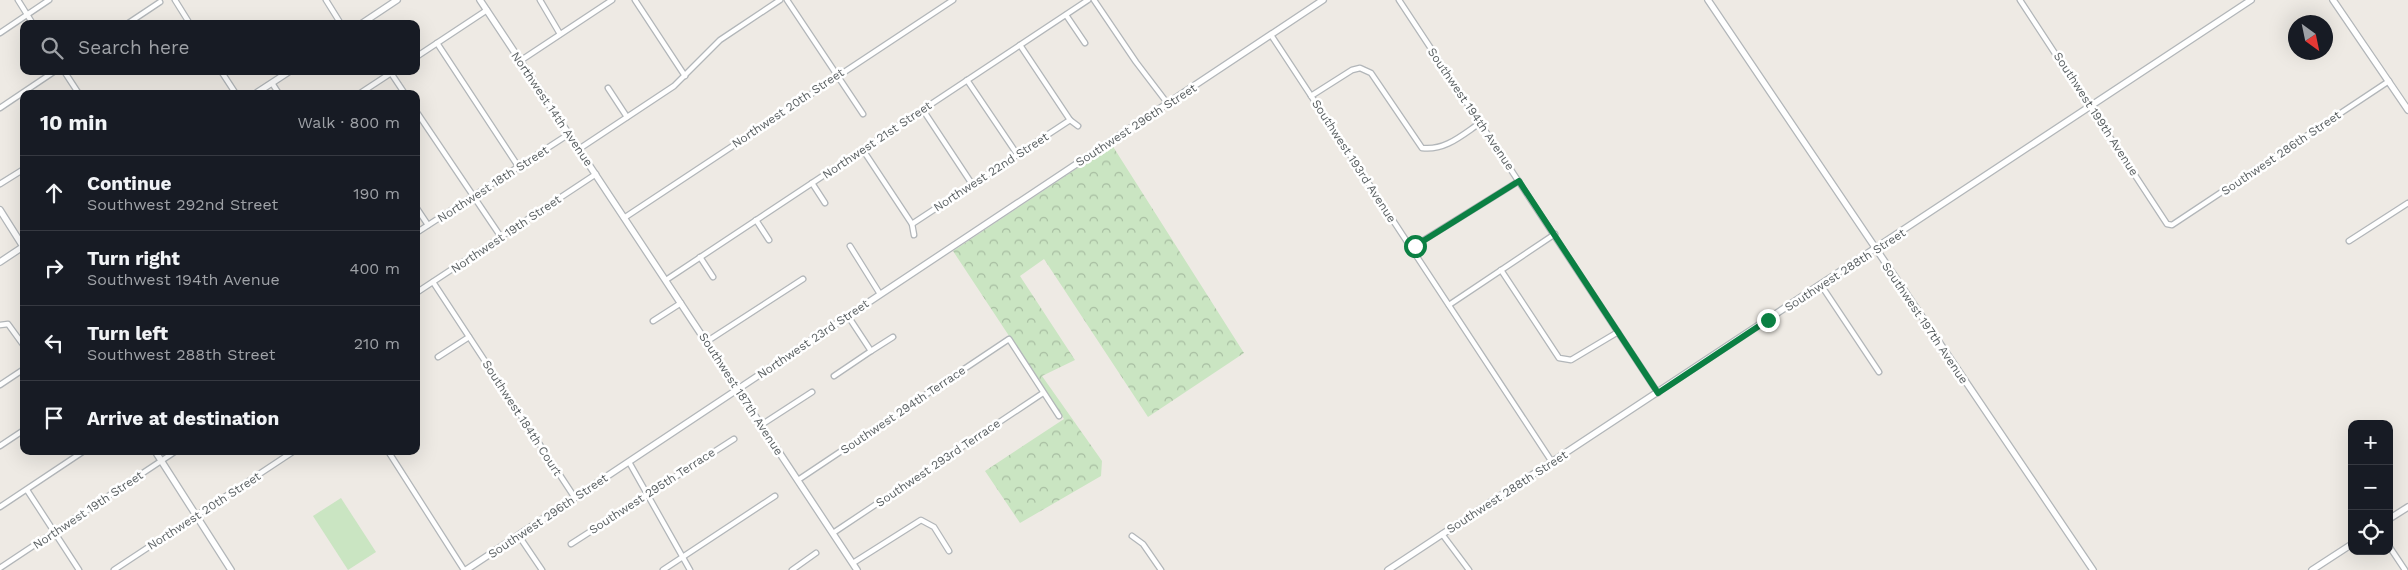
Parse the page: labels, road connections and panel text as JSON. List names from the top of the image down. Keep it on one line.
{"streets":{"street":["Northwest 20th Street","Northwest 14th Avenue","Southwest 194th Avenue","Southwest 199th Avenue","Southwest 296th Street","Northwest 21st Street","Southwest 286th Street","Southwest 193rd Avenue","Northwest 22nd Street","Northwest 18th Street","Northwest 19th Street","Southwest 288th Street","Southwest 197th Avenue","Northwest 23rd Street","Southwest 187th Avenue","Southwest 294th Terrace","Southwest 184th Court","Southwest 293rd Terrace","Southwest 295th Terrace"]},"crossings":[["Northwest 20th Street","Northwest 14th Avenue"],["Northwest 20th Street","Southwest 187th Avenue"],["Northwest 14th Avenue","Northwest 18th Street"],["Northwest 14th Avenue","Northwest 19th Street"],["Northwest 14th Avenue","Southwest 187th Avenue"],["Southwest 194th Avenue","Southwest 288th Street"],["Southwest 199th Avenue","Southwest 286th Street"],["Southwest 199th Avenue","Southwest 288th Street"],["Southwest 296th Street","Southwest 193rd Avenue"],["Southwest 296th Street","Northwest 23rd Street"],["Southwest 296th Street","Southwest 184th Court"],["Northwest 21st Street","Southwest 187th Avenue"],["Southwest 193rd Avenue","Southwest 288th Street"],["Northwest 19th Street","Southwest 184th Court"],["Southwest 288th Street","Southwest 197th Avenue"],["Northwest 23rd Street","Southwest 187th Avenue"],["Southwest 187th Avenue","Southwest 294th Terrace"],["Southwest 187th Avenue","Southwest 293rd Terrace"],["Southwest 294th Terrace","Southwest 293rd Terrace"]],"north":"bottom right","page":{"search":"Search here","heading":["10 min","Walk · 800 m"],"list":[["Continue","Southwest 292nd Street","190 m"],["Turn right","Southwest 194th Avenue","400 m"],["Turn left","Southwest 288th Street","210 m"],"Arrive at destination"],"map_buttons":["+","−"]}}
